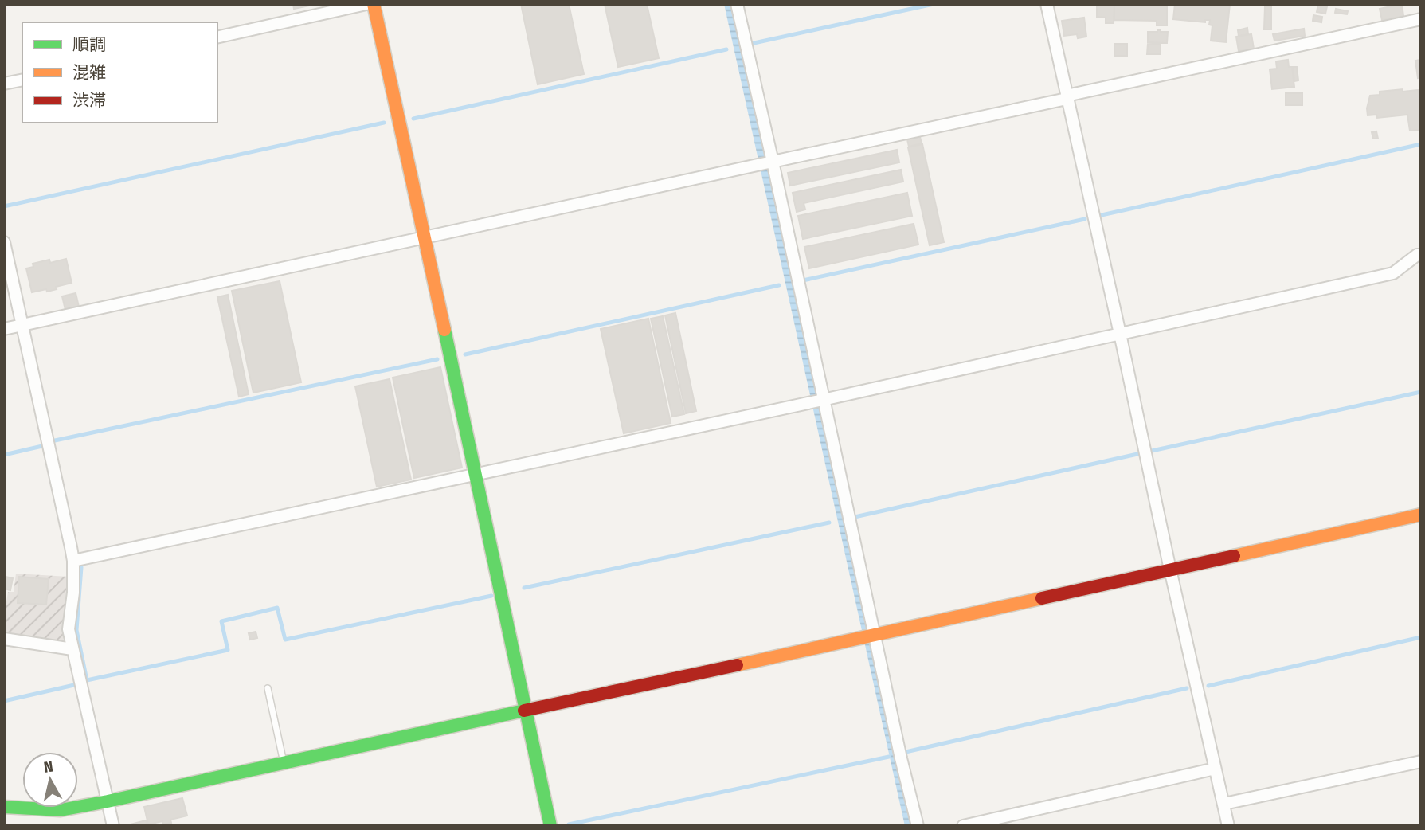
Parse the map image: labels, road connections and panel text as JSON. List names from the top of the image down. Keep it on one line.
{"legend":["順調","混雑","渋滞"],"north":"top"}
